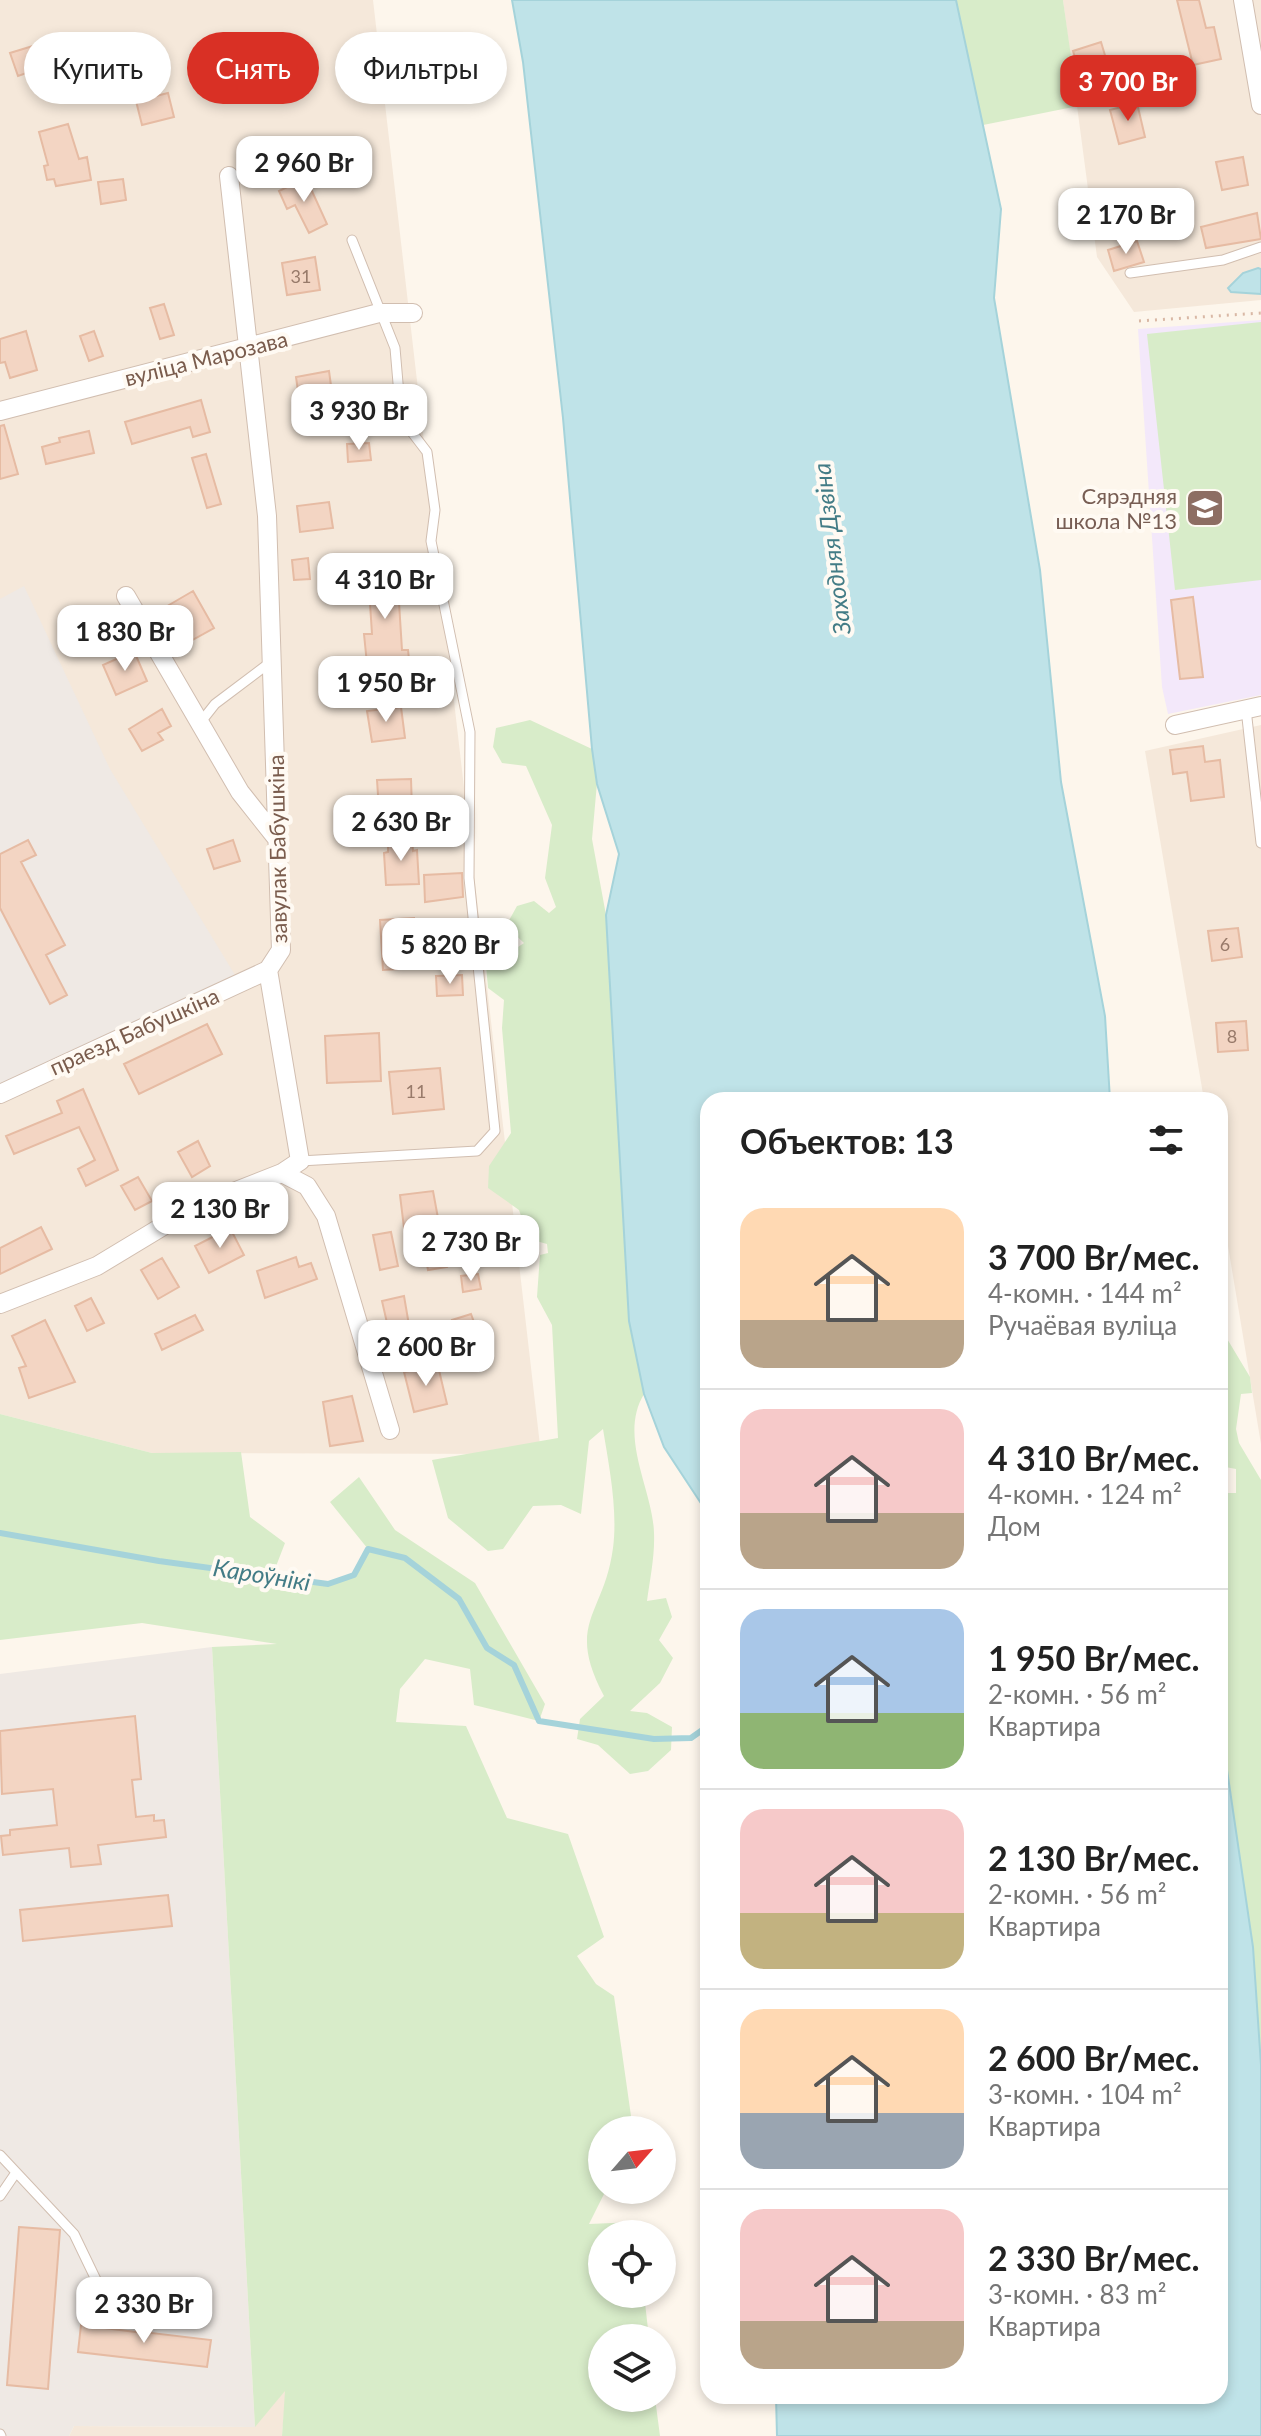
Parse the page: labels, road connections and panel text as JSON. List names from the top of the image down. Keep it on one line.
{"streets":{"street":["вуліца Марозава","завулак Бабушкіна","праезд Бабушкіна"]},"crossings":[["вуліца Марозава","завулак Бабушкіна"],["завулак Бабушкіна","праезд Бабушкіна"]],"water":["Заходняя Дзвіна","Кароўнікі"],"places":{"school or university":["Сярэдняя школа №13"]},"house_numbers":["31","6","8","11"],"north":"top right","page":{"chip":["Купить","Снять","Фильтры"],"price":["3 700 Br","2 960 Br","2 170 Br","3 930 Br","4 310 Br","1 830 Br","1 950 Br","2 630 Br","5 820 Br","2 130 Br","2 730 Br","2 600 Br","2 330 Br"],"heading":"Объектов: 13","list":[{"name":"3 700 Br/мес.","note":"4-комн. · 144 m² · Ручаёвая вуліца"},{"name":"4 310 Br/мес.","note":"4-комн. · 124 m² · Дом"},{"name":"1 950 Br/мес.","note":"2-комн. · 56 m² · Квартира"},{"name":"2 130 Br/мес.","note":"2-комн. · 56 m² · Квартира"},{"name":"2 600 Br/мес.","note":"3-комн. · 104 m² · Квартира"},{"name":"2 330 Br/мес.","note":"3-комн. · 83 m² · Квартира"}]}}
